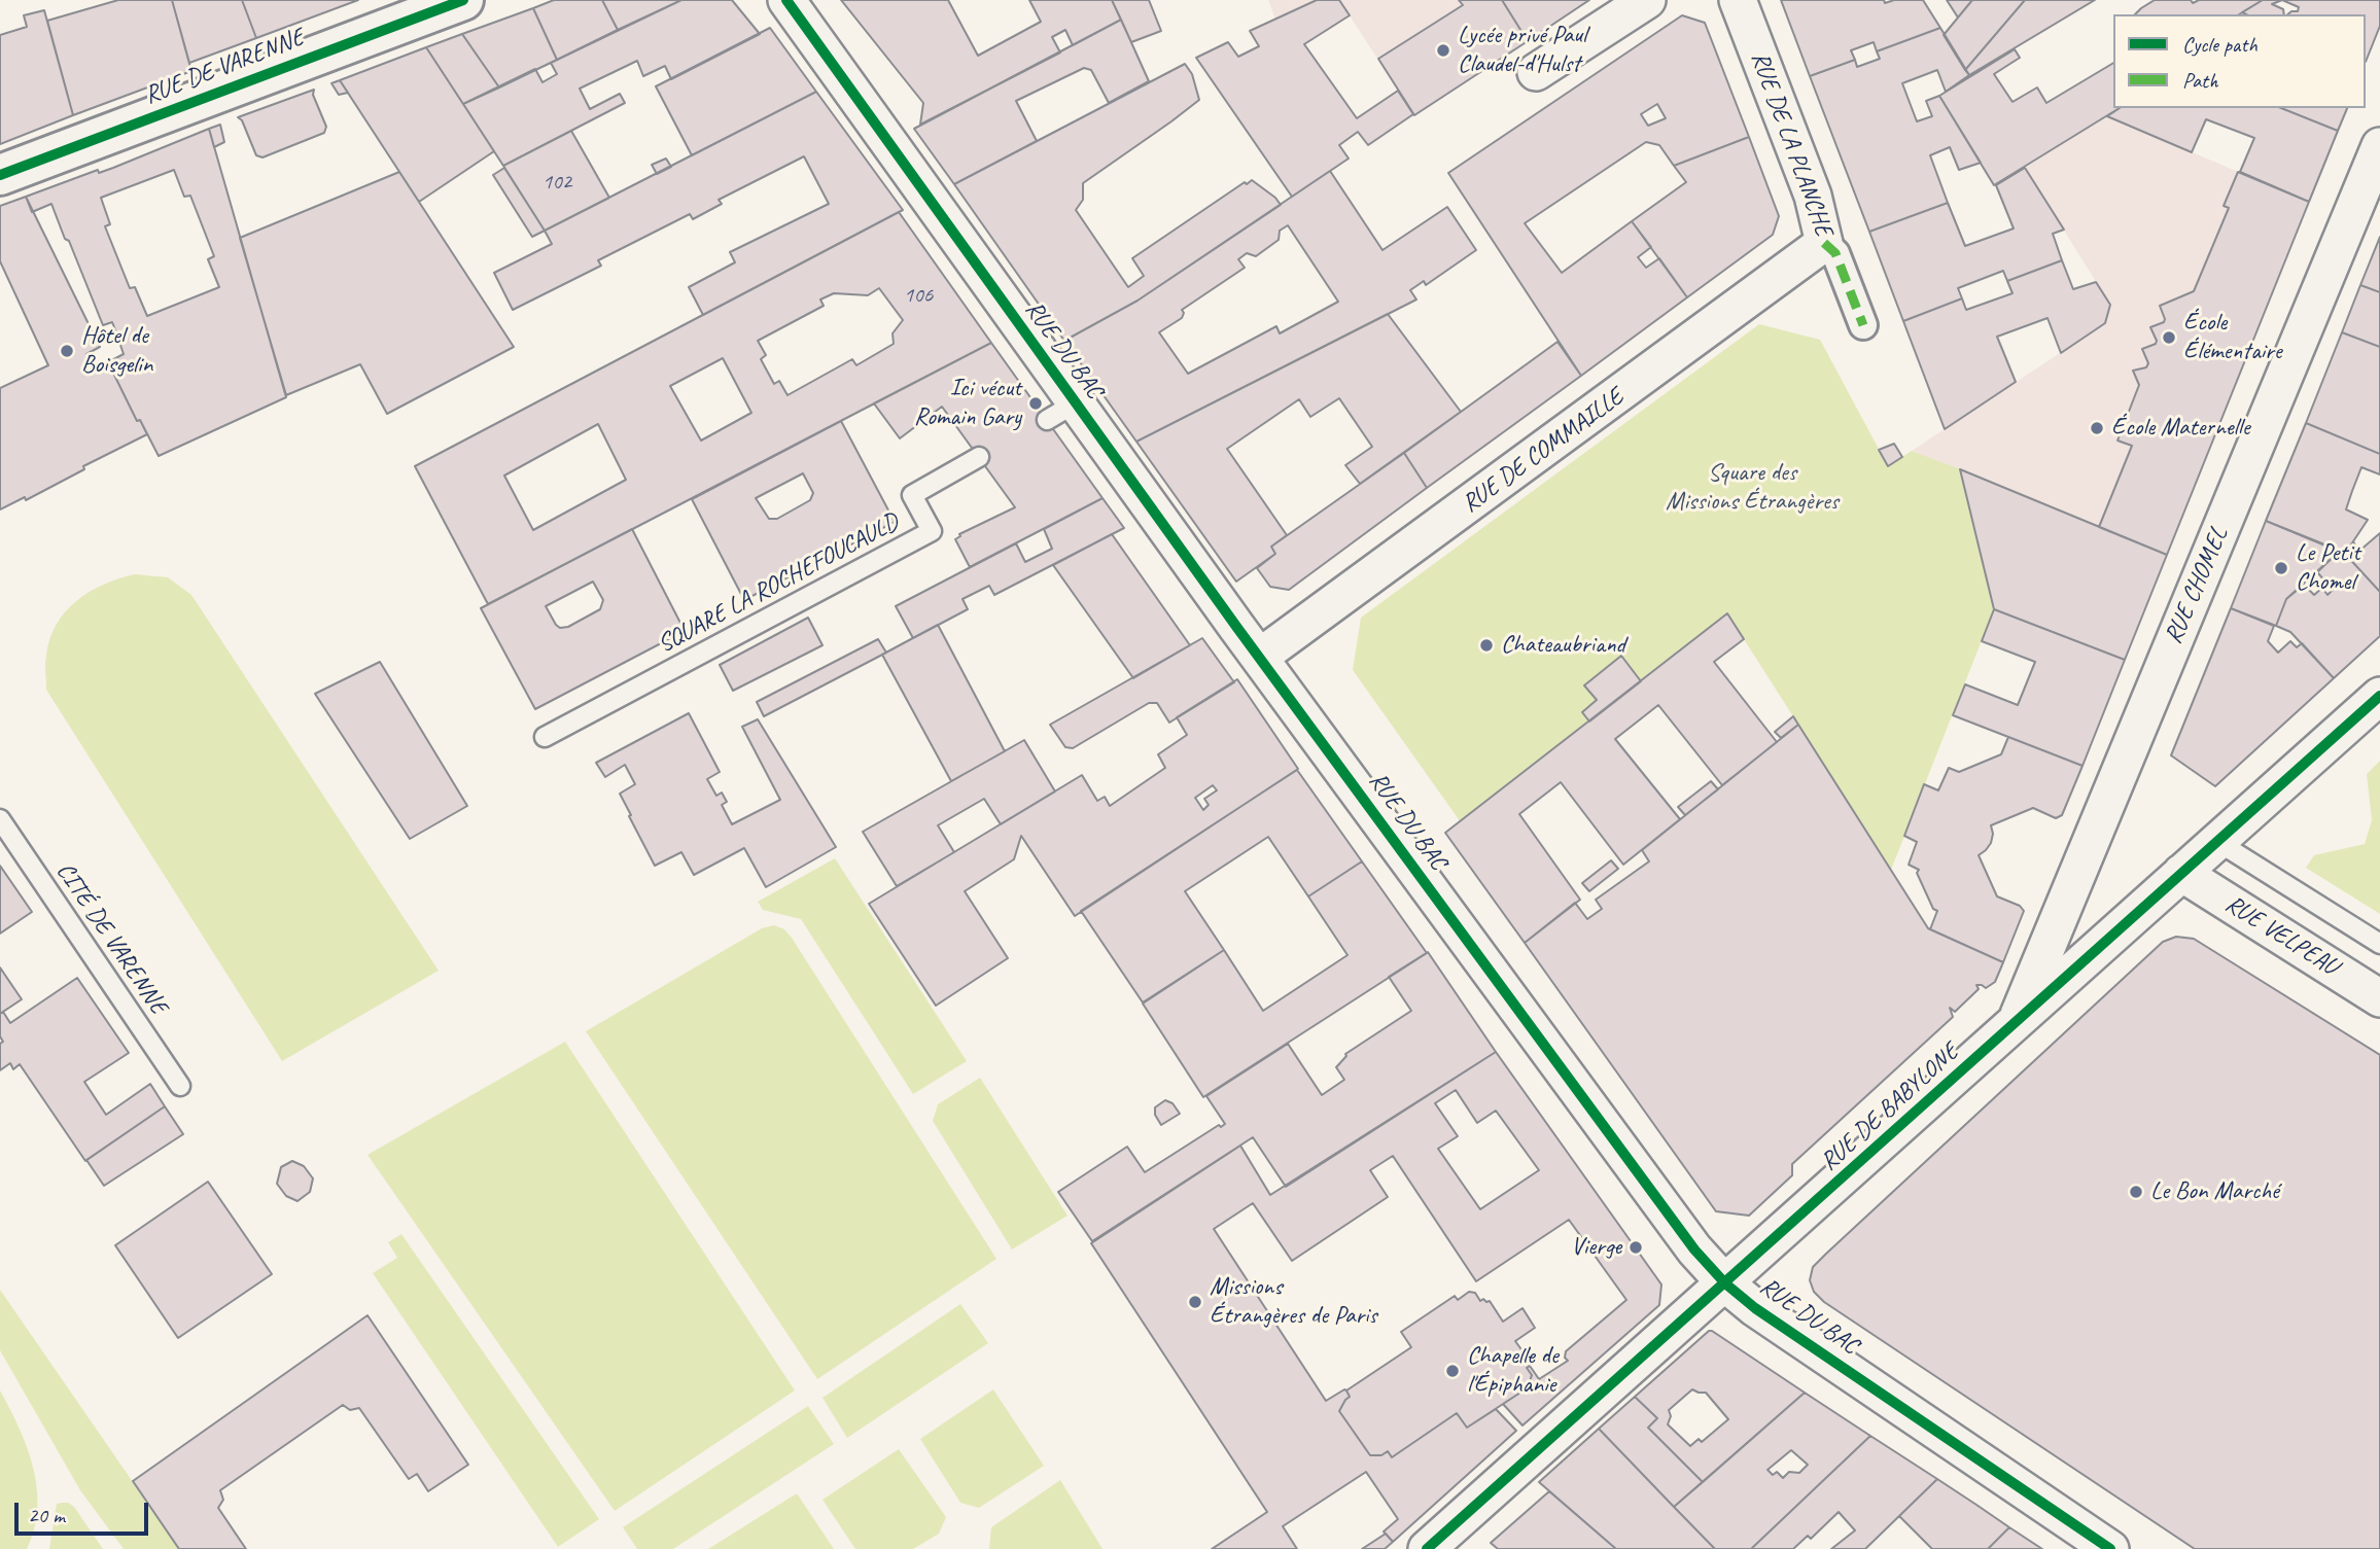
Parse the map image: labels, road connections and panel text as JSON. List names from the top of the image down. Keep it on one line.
{"streets":{"street":["RUE DE VARENNE","RUE DE LA PLANCHE","RUE DU BAC","RUE DE COMMAILLE","RUE CHOMEL","RUE VELPEAU","RUE DE BABYLONE"],"lane":["SQUARE LA ROCHEFOUCAULD","CITÉ DE VARENNE"]},"crossings":[["RUE DE LA PLANCHE","RUE DE COMMAILLE"],["RUE DU BAC","RUE DE COMMAILLE"],["RUE DU BAC","RUE DE BABYLONE"],["RUE CHOMEL","RUE DE BABYLONE"],["RUE VELPEAU","RUE DE BABYLONE"]],"parks":["Square des Missions Étrangères"],"places":["Lycée privé Paul Claudel-d'Hulst","École Élémentaire","Hôtel de Boisgelin","Ici vécut Romain Gary","École Maternelle","Le Petit Chomel","Chateaubriand","Le Bon Marché","Vierge","Missions Étrangères de Paris","Chapelle de l'Épiphanie"],"house_numbers":["102","106"],"legend":["Cycle path","Path"],"scale_bar":"20 m"}
